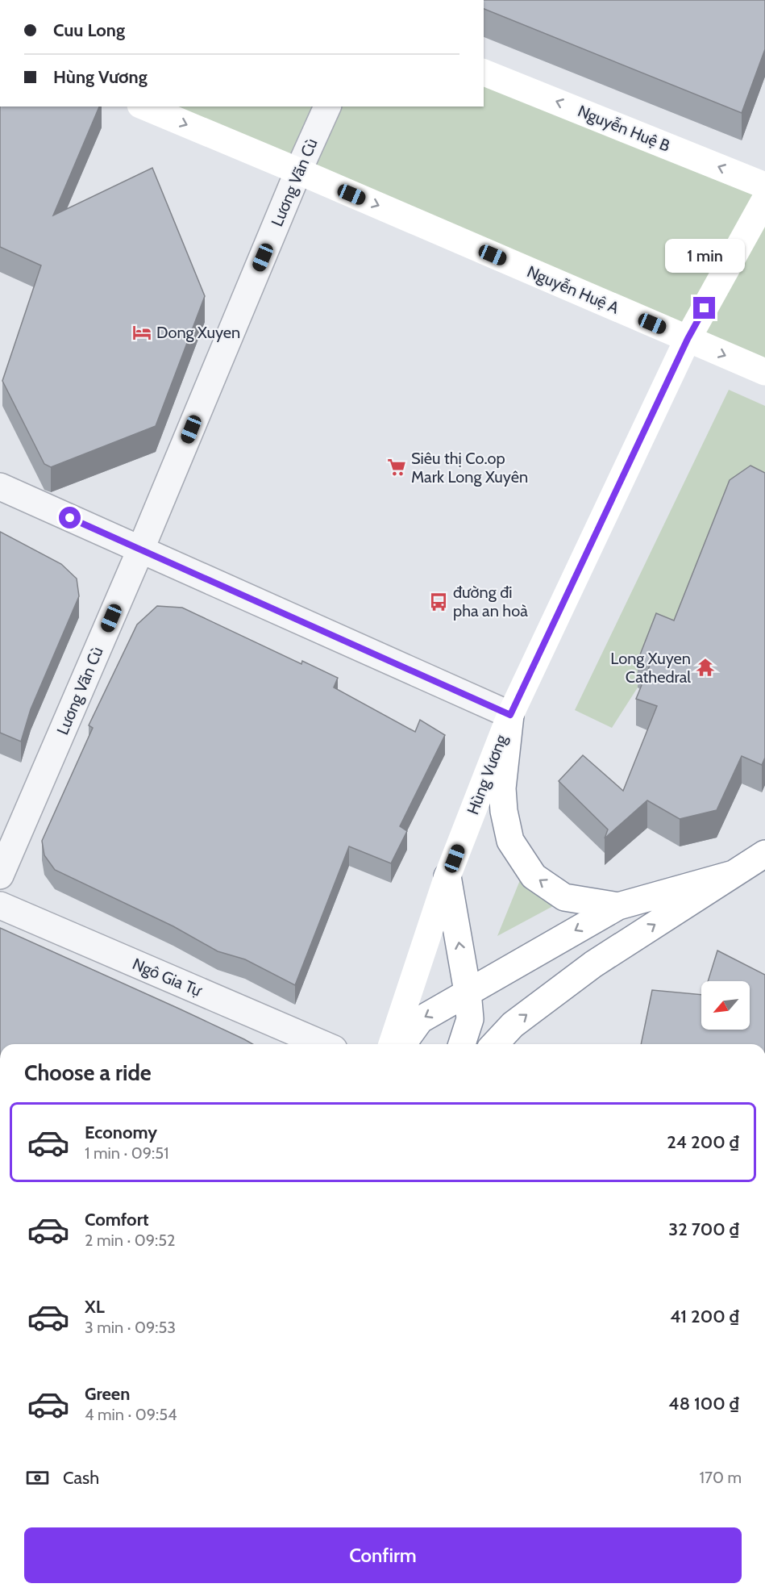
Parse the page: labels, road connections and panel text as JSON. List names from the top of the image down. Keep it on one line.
{"streets":{"main road":["Nguyễn Huệ B","Nguyễn Huệ A","Hùng Vương"],"street":["Lương Vãn Cù","Ngô Gia Tự"]},"crossings":[["Lương Vãn Cù","Nguyễn Huệ A"],["Nguyễn Huệ A","Hùng Vương"]],"one_way":["Nguyễn Huệ B","Nguyễn Huệ A"],"places":{"hotel":["Dong Xuyen"],"supermarket":["Siêu thị Co.op Mark Long Xuyên"],"bus stop":["đường đi pha an hoà"],"temple":["Long Xuyen Cathedral"]},"north":"bottom left","page":{"banner":["Cuu Long","Hùng Vương"],"bubble":"1 min","heading":"Choose a ride","list":[{"name":"Economy","note":"1 min · 09:51","value":"24 200 ₫"},{"name":"Comfort","note":"2 min · 09:52","value":"32 700 ₫"},{"name":"XL","note":"3 min · 09:53","value":"41 200 ₫"},{"name":"Green","note":"4 min · 09:54","value":"48 100 ₫"}],"pay":["Cash","170 m"],"buttons":"Confirm"}}
